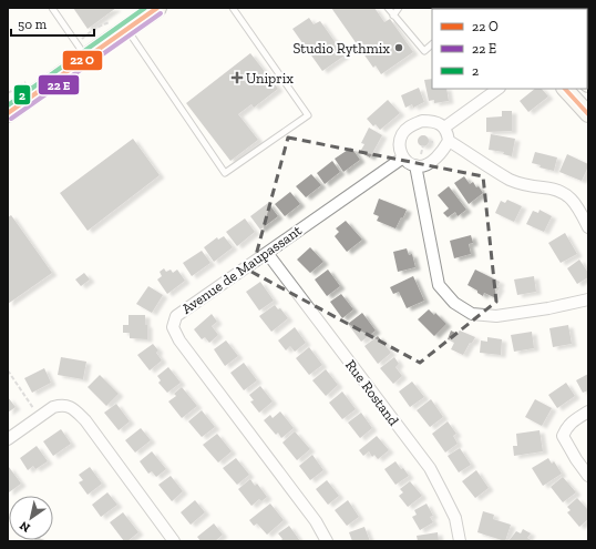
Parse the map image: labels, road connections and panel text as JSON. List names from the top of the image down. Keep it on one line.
{"streets":{"street":["Avenue de Maupassant","Rue Rostand"]},"crossings":[["Avenue de Maupassant","Rue Rostand"]],"places":{"other":["Studio Rythmix"],"health":["Uniprix"]},"lines":["transit line 2"],"legend":["22 O","22 E","2"],"scale_bar":"50 m","north":"bottom left"}
